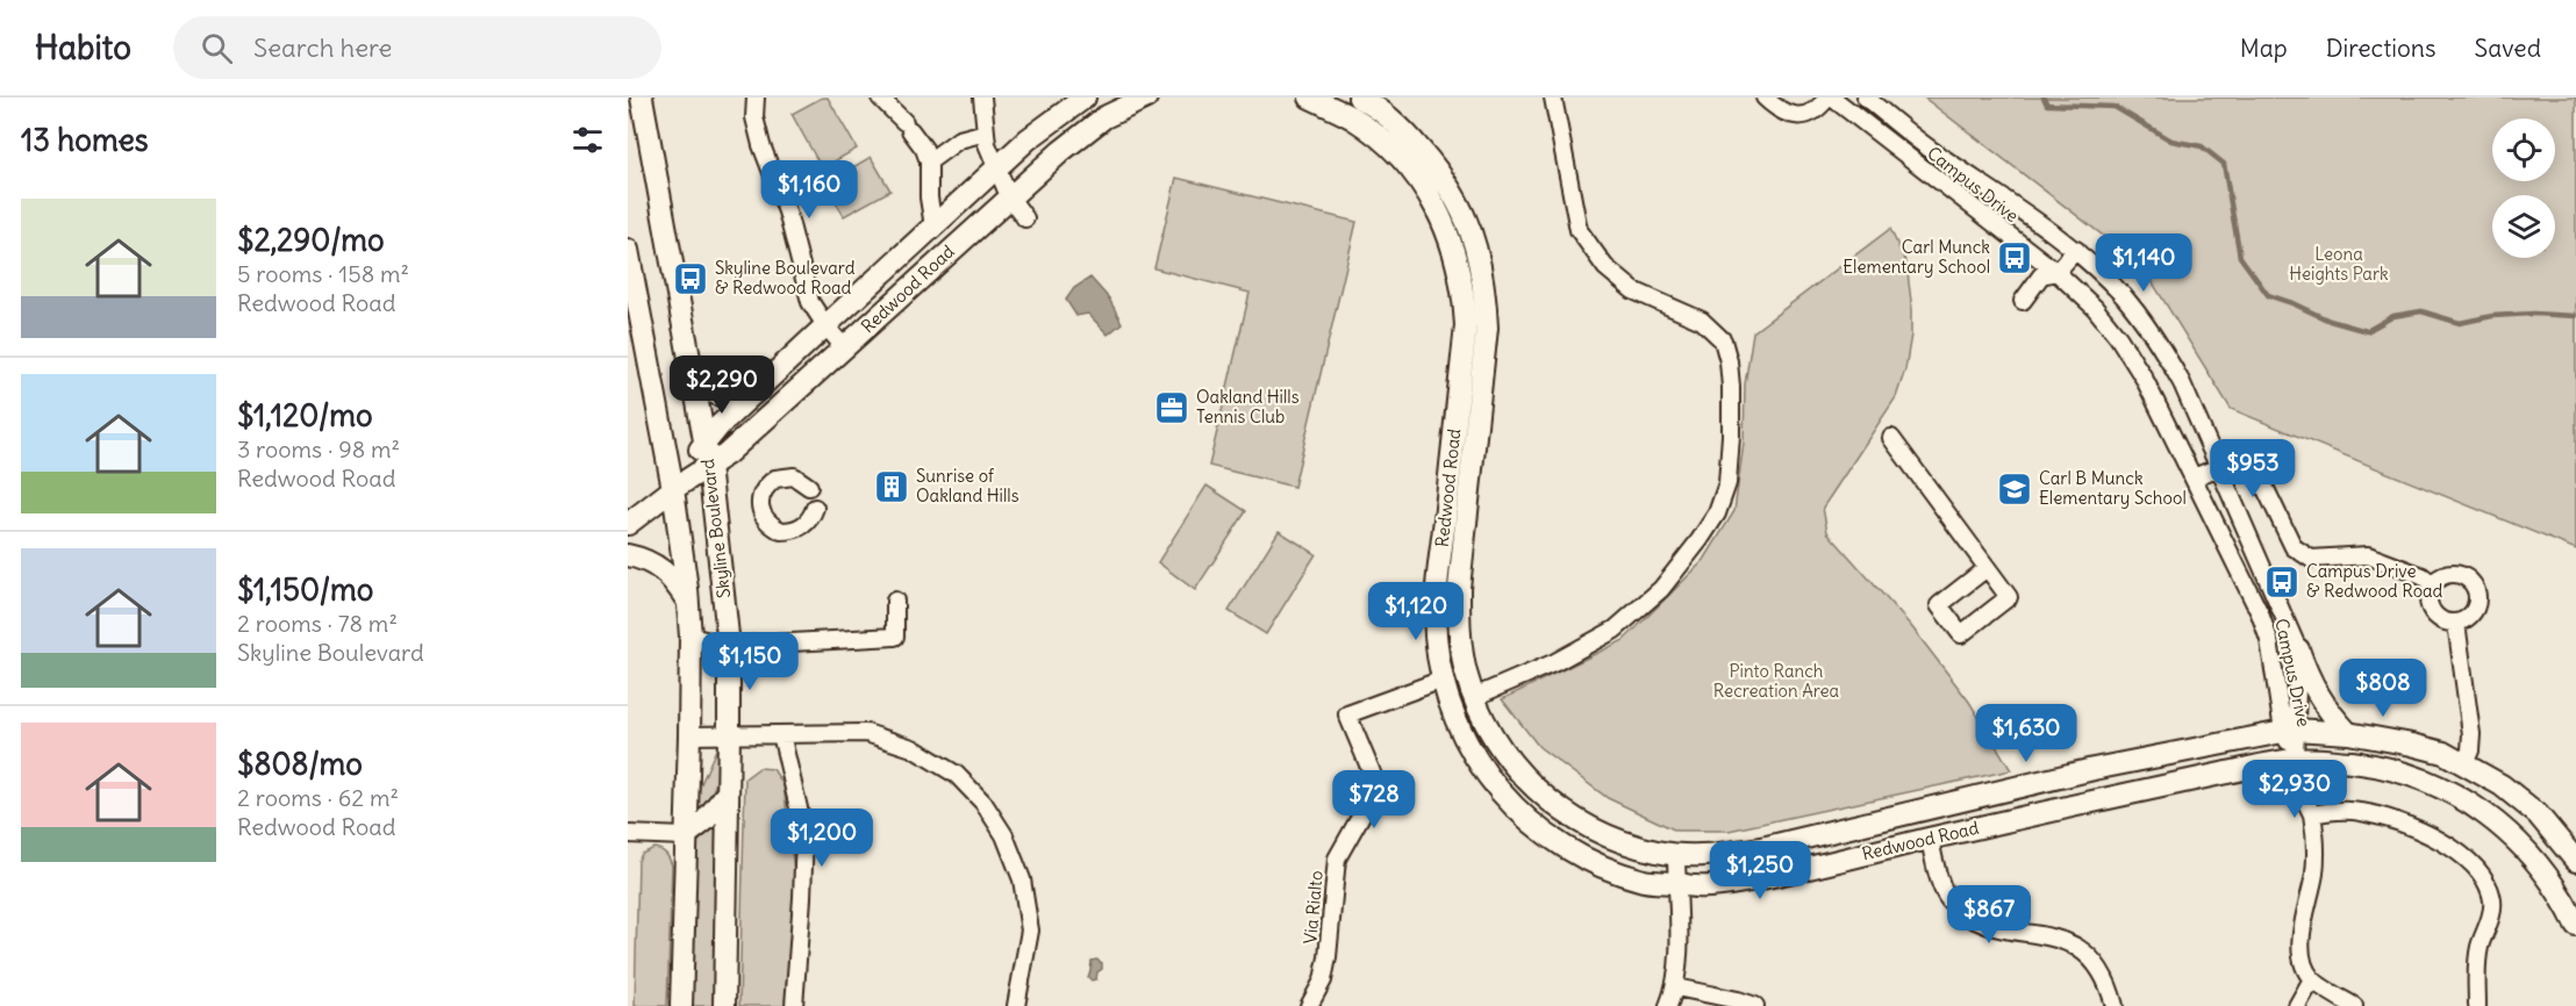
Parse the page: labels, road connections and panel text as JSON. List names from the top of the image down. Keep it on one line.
{"streets":{"main road":["Redwood Road","Skyline Boulevard"],"street":["Campus Drive","Via Rialto"]},"crossings":[["Campus Drive","Redwood Road"],["Redwood Road","Skyline Boulevard"],["Redwood Road","Via Rialto"]],"parks":["Leona Heights Park","Pinto Ranch Recreation Area"],"places":{"bus stop":["Carl Munck Elementary School","Skyline Boulevard & Redwood Road","Campus Drive & Redwood Road"],"office":["Oakland Hills Tennis Club"],"building":["Sunrise of Oakland Hills"],"school or university":["Carl B Munck Elementary School"]},"page":{"header":"Habito","search":"Search here","nav":["Map","Directions","Saved"],"heading":"13 homes","price":["$1,160","$1,140","$2,290","$953","$1,120","$1,150","$808","$1,630","$2,930","$728","$1,200","$1,250","$867"],"list":[{"name":"$2,290/mo","note":"5 rooms · 158 m² · Redwood Road"},{"name":"$1,120/mo","note":"3 rooms · 98 m² · Redwood Road"},{"name":"$1,150/mo","note":"2 rooms · 78 m² · Skyline Boulevard"},{"name":"$808/mo","note":"2 rooms · 62 m² · Redwood Road"}]}}
